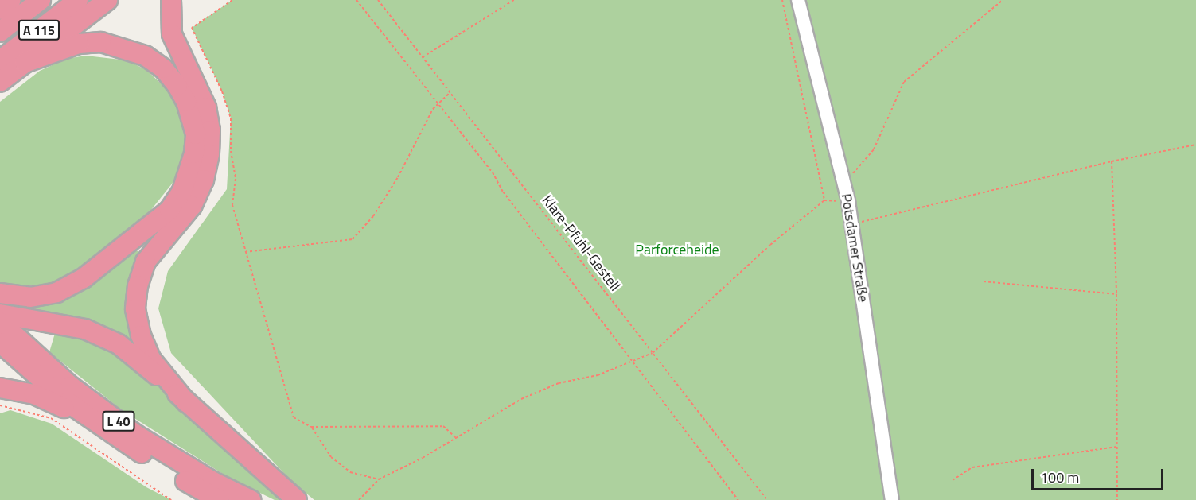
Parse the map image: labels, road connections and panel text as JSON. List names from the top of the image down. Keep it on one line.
{"streets":{"highway":["A 115","L 40"],"street":["Potsdamer Straße"],"path":["Klare-Pfuhl-Gestell"]},"parks":["Parforceheide"],"scale_bar":"100 m"}
